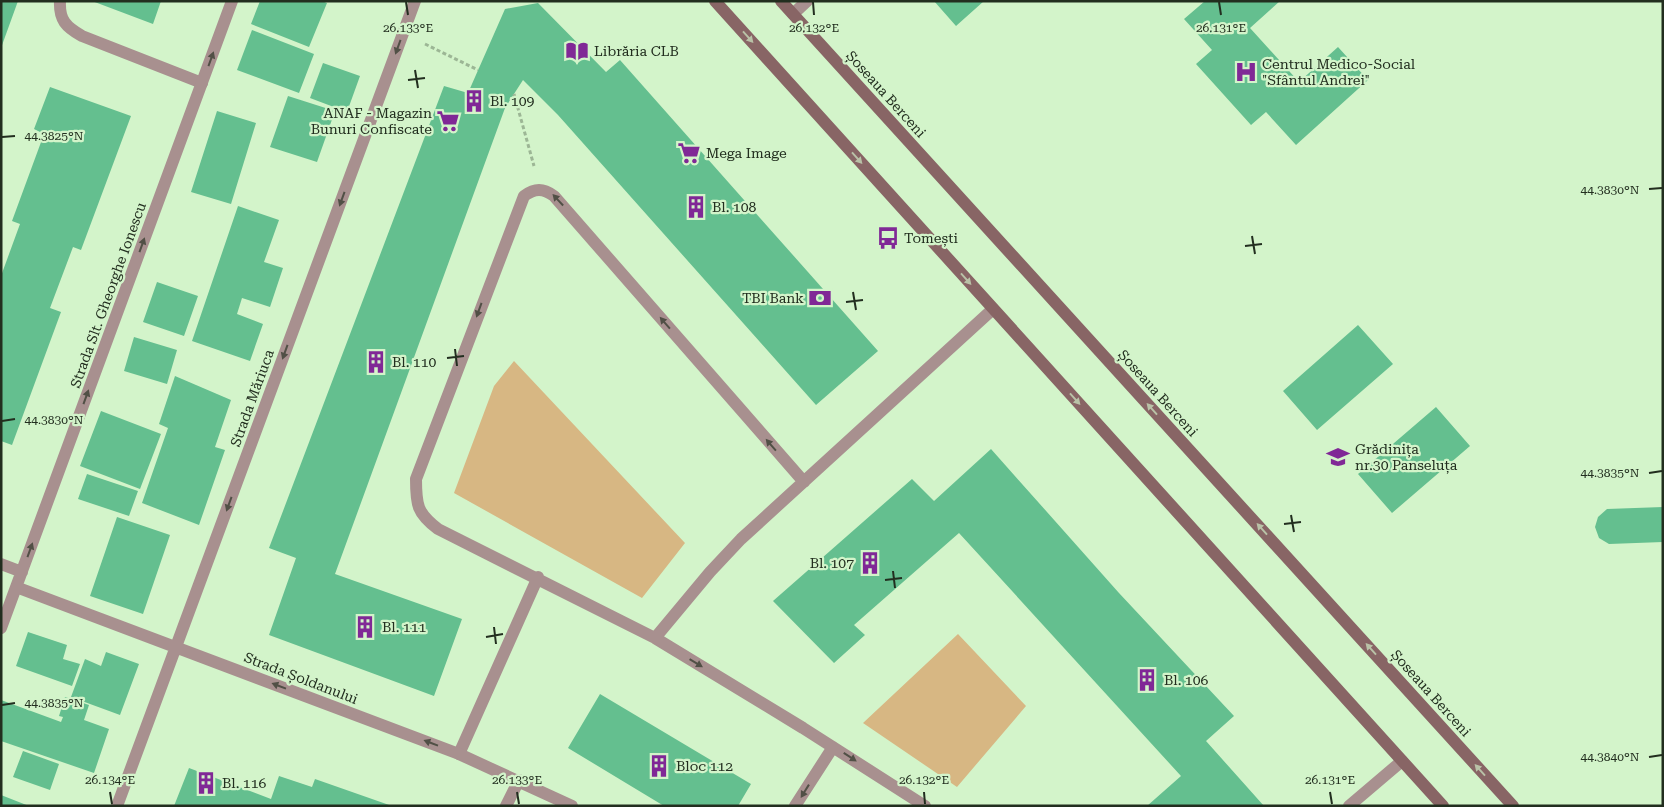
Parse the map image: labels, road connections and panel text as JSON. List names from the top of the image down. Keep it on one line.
{"streets":{"main road":["Șoseaua Berceni"],"street":["Strada Slt. Gheorghe Ionescu","Strada Măriuca","Strada Șoldanului"]},"crossings":[["Strada Slt. Gheorghe Ionescu","Strada Șoldanului"],["Strada Măriuca","Strada Șoldanului"]],"one_way":["Strada Slt. Gheorghe Ionescu","Strada Măriuca","Strada Șoldanului"],"places":{"library":["Librăria CLB"],"hospital":["Centrul Medico-Social \"Sfântul Andrei\""],"building":["Bl. 109","Bl. 108","Bl. 110","Bl. 107","Bl. 111","Bl. 106","Bloc 112","Bl. 116"],"supermarket":["ANAF - Magazin Bunuri Confiscate","Mega Image"],"bus stop":["Tomești"],"bank":["TBI Bank"],"school or university":["Grădinița nr.30 Panseluța"]},"coordinates":["26.133°E","26.132°E","26.131°E","44.3825°N","44.3830°N","44.3835°N","44.3840°N","26.134°E"]}
